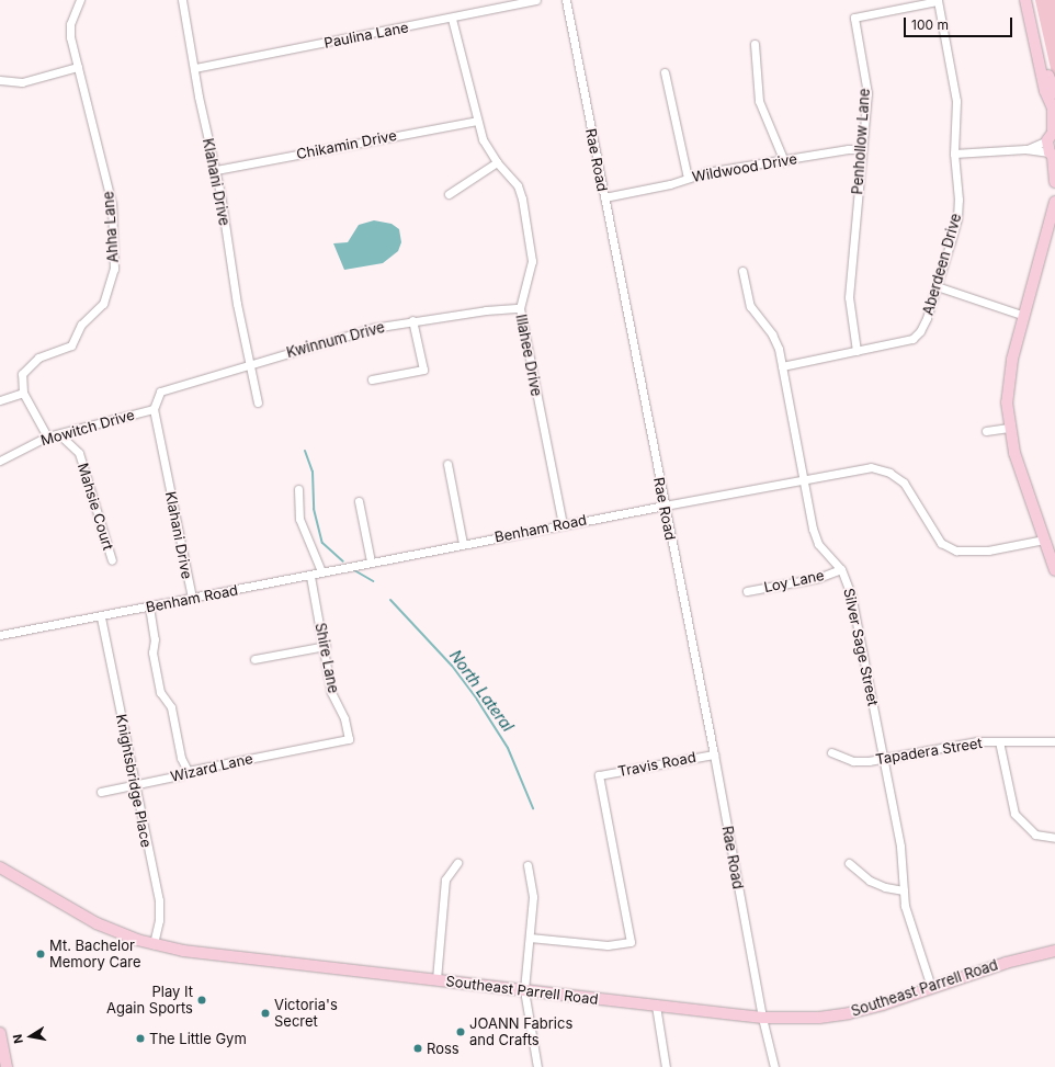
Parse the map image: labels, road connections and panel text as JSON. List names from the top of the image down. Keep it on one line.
{"streets":{"street":["Paulina Lane","Penhollow Lane","Chikamin Drive","Rae Road","Wildwood Drive","Klahani Drive","Ahha Lane","Aberdeen Drive","Kwinnum Drive","Illahee Drive","Mowitch Drive","Mahsie Court","Benham Road","Loy Lane","Silver Sage Street","Shire Lane","Tapadera Street","Travis Road","Wizard Lane","Knightsbridge Place","Southeast Parrell Road"]},"crossings":[["Paulina Lane","Klahani Drive"],["Paulina Lane","Illahee Drive"],["Penhollow Lane","Wildwood Drive"],["Penhollow Lane","Aberdeen Drive"],["Chikamin Drive","Klahani Drive"],["Chikamin Drive","Illahee Drive"],["Rae Road","Wildwood Drive"],["Rae Road","Benham Road"],["Rae Road","Travis Road"],["Rae Road","Southeast Parrell Road"],["Klahani Drive","Kwinnum Drive"],["Klahani Drive","Mowitch Drive"],["Klahani Drive","Benham Road"],["Aberdeen Drive","Silver Sage Street"],["Kwinnum Drive","Illahee Drive"],["Illahee Drive","Benham Road"],["Mowitch Drive","Mahsie Court"],["Benham Road","Silver Sage Street"],["Benham Road","Shire Lane"],["Benham Road","Knightsbridge Place"],["Loy Lane","Silver Sage Street"],["Silver Sage Street","Tapadera Street"],["Silver Sage Street","Southeast Parrell Road"],["Shire Lane","Wizard Lane"],["Wizard Lane","Knightsbridge Place"],["Knightsbridge Place","Southeast Parrell Road"]],"water":["North Lateral"],"places":["Mt. Bachelor Memory Care","Play It Again Sports","Victoria's Secret","JOANN Fabrics and Crafts","The Little Gym","Ross"],"scale_bar":"100 m","north":"left"}
